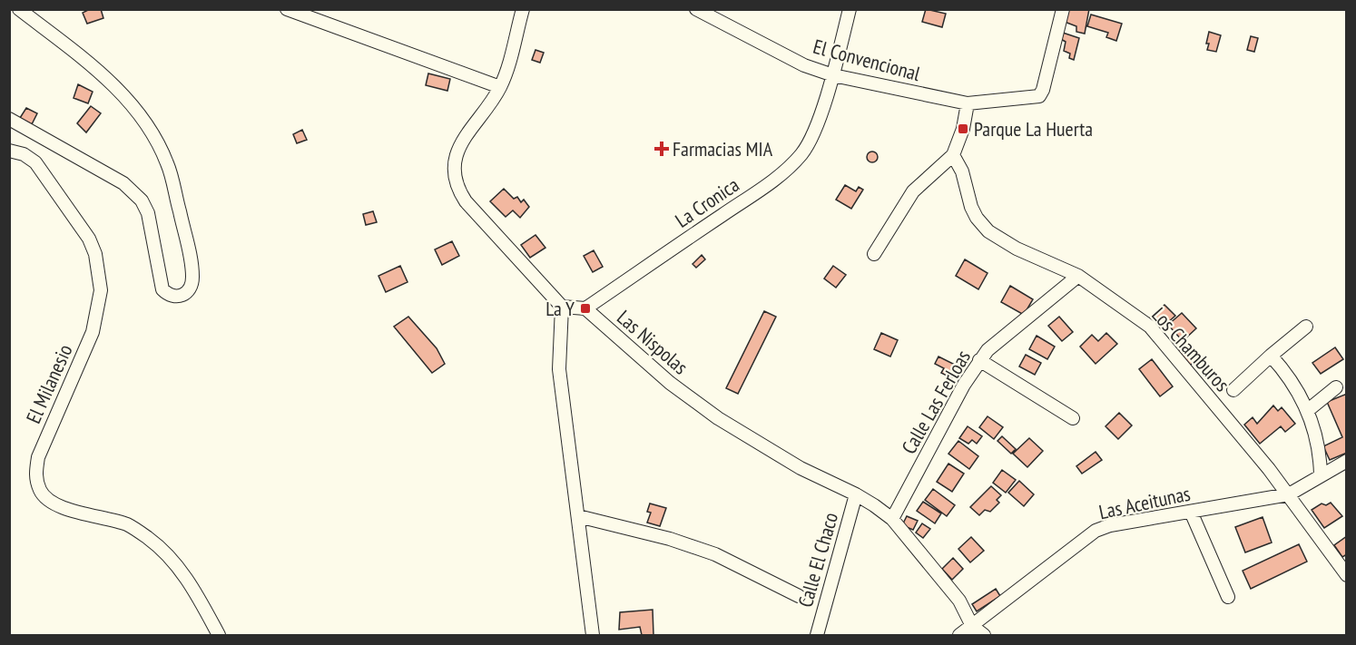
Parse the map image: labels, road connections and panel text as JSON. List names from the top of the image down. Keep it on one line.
{"streets":{"street":["El Convencional","La Cronica","Las Nispolas","Los Chamburos","El Milanesio","Calle Las Ferloas","Las Aceitunas","Calle El Chaco"]},"crossings":[["El Convencional","La Cronica"],["La Cronica","Las Nispolas"],["Las Nispolas","Calle Las Ferloas"],["Las Nispolas","Las Aceitunas"],["Las Nispolas","Calle El Chaco"],["Los Chamburos","Calle Las Ferloas"],["Los Chamburos","Las Aceitunas"]],"places":{"transit":["Parque La Huerta","La Y"],"health":["Farmacias MIA"]}}
